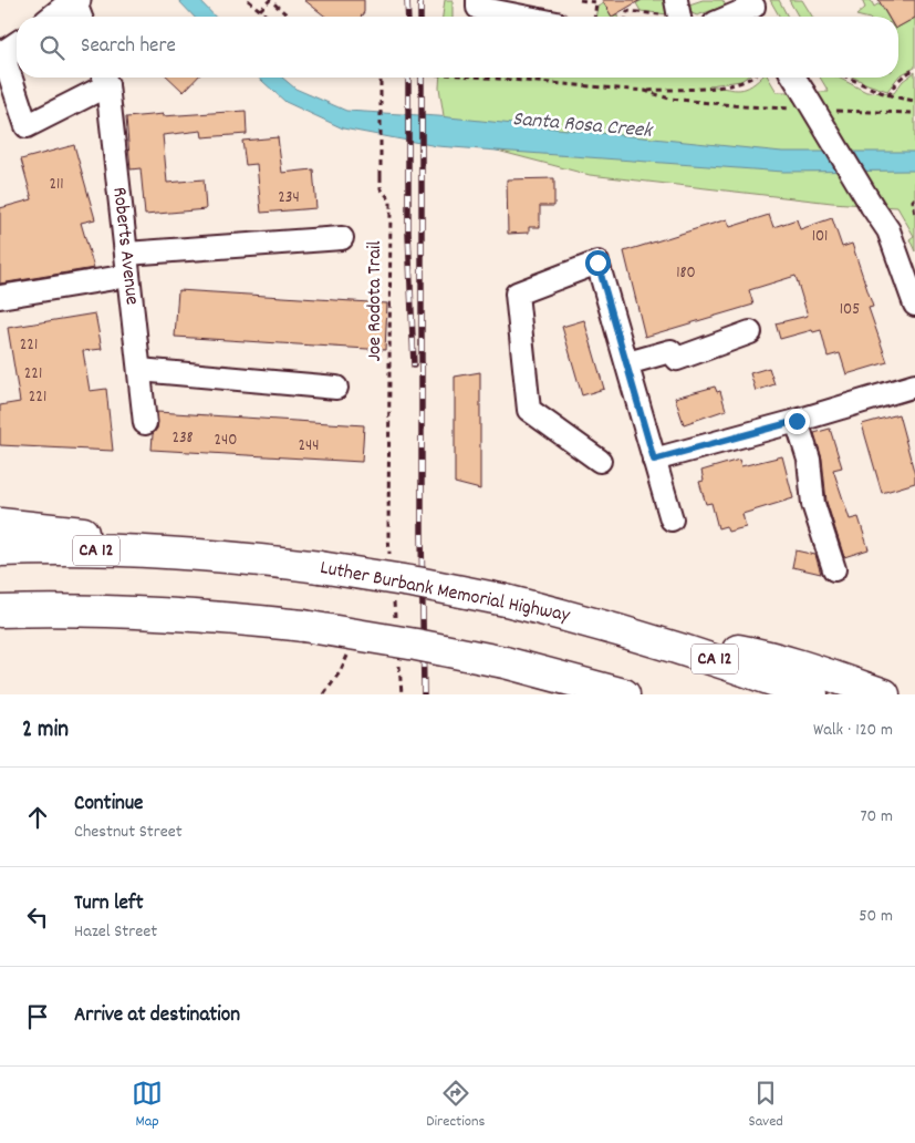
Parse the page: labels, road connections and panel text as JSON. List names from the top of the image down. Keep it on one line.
{"streets":{"highway":["CA 12","Luther Burbank Memorial Highway"],"street":["Roberts Avenue"],"path":["Joe Rodota Trail"]},"water":["Santa Rosa Creek"],"house_numbers":["211","234","101","180","105","221","221","221","238","240","244"],"page":{"search":"Search here","heading":["2 min","Walk · 120 m"],"list":[["Continue","Chestnut Street","70 m"],["Turn left","Hazel Street","50 m"],"Arrive at destination"],"nav":["Map","Directions","Saved"]}}
